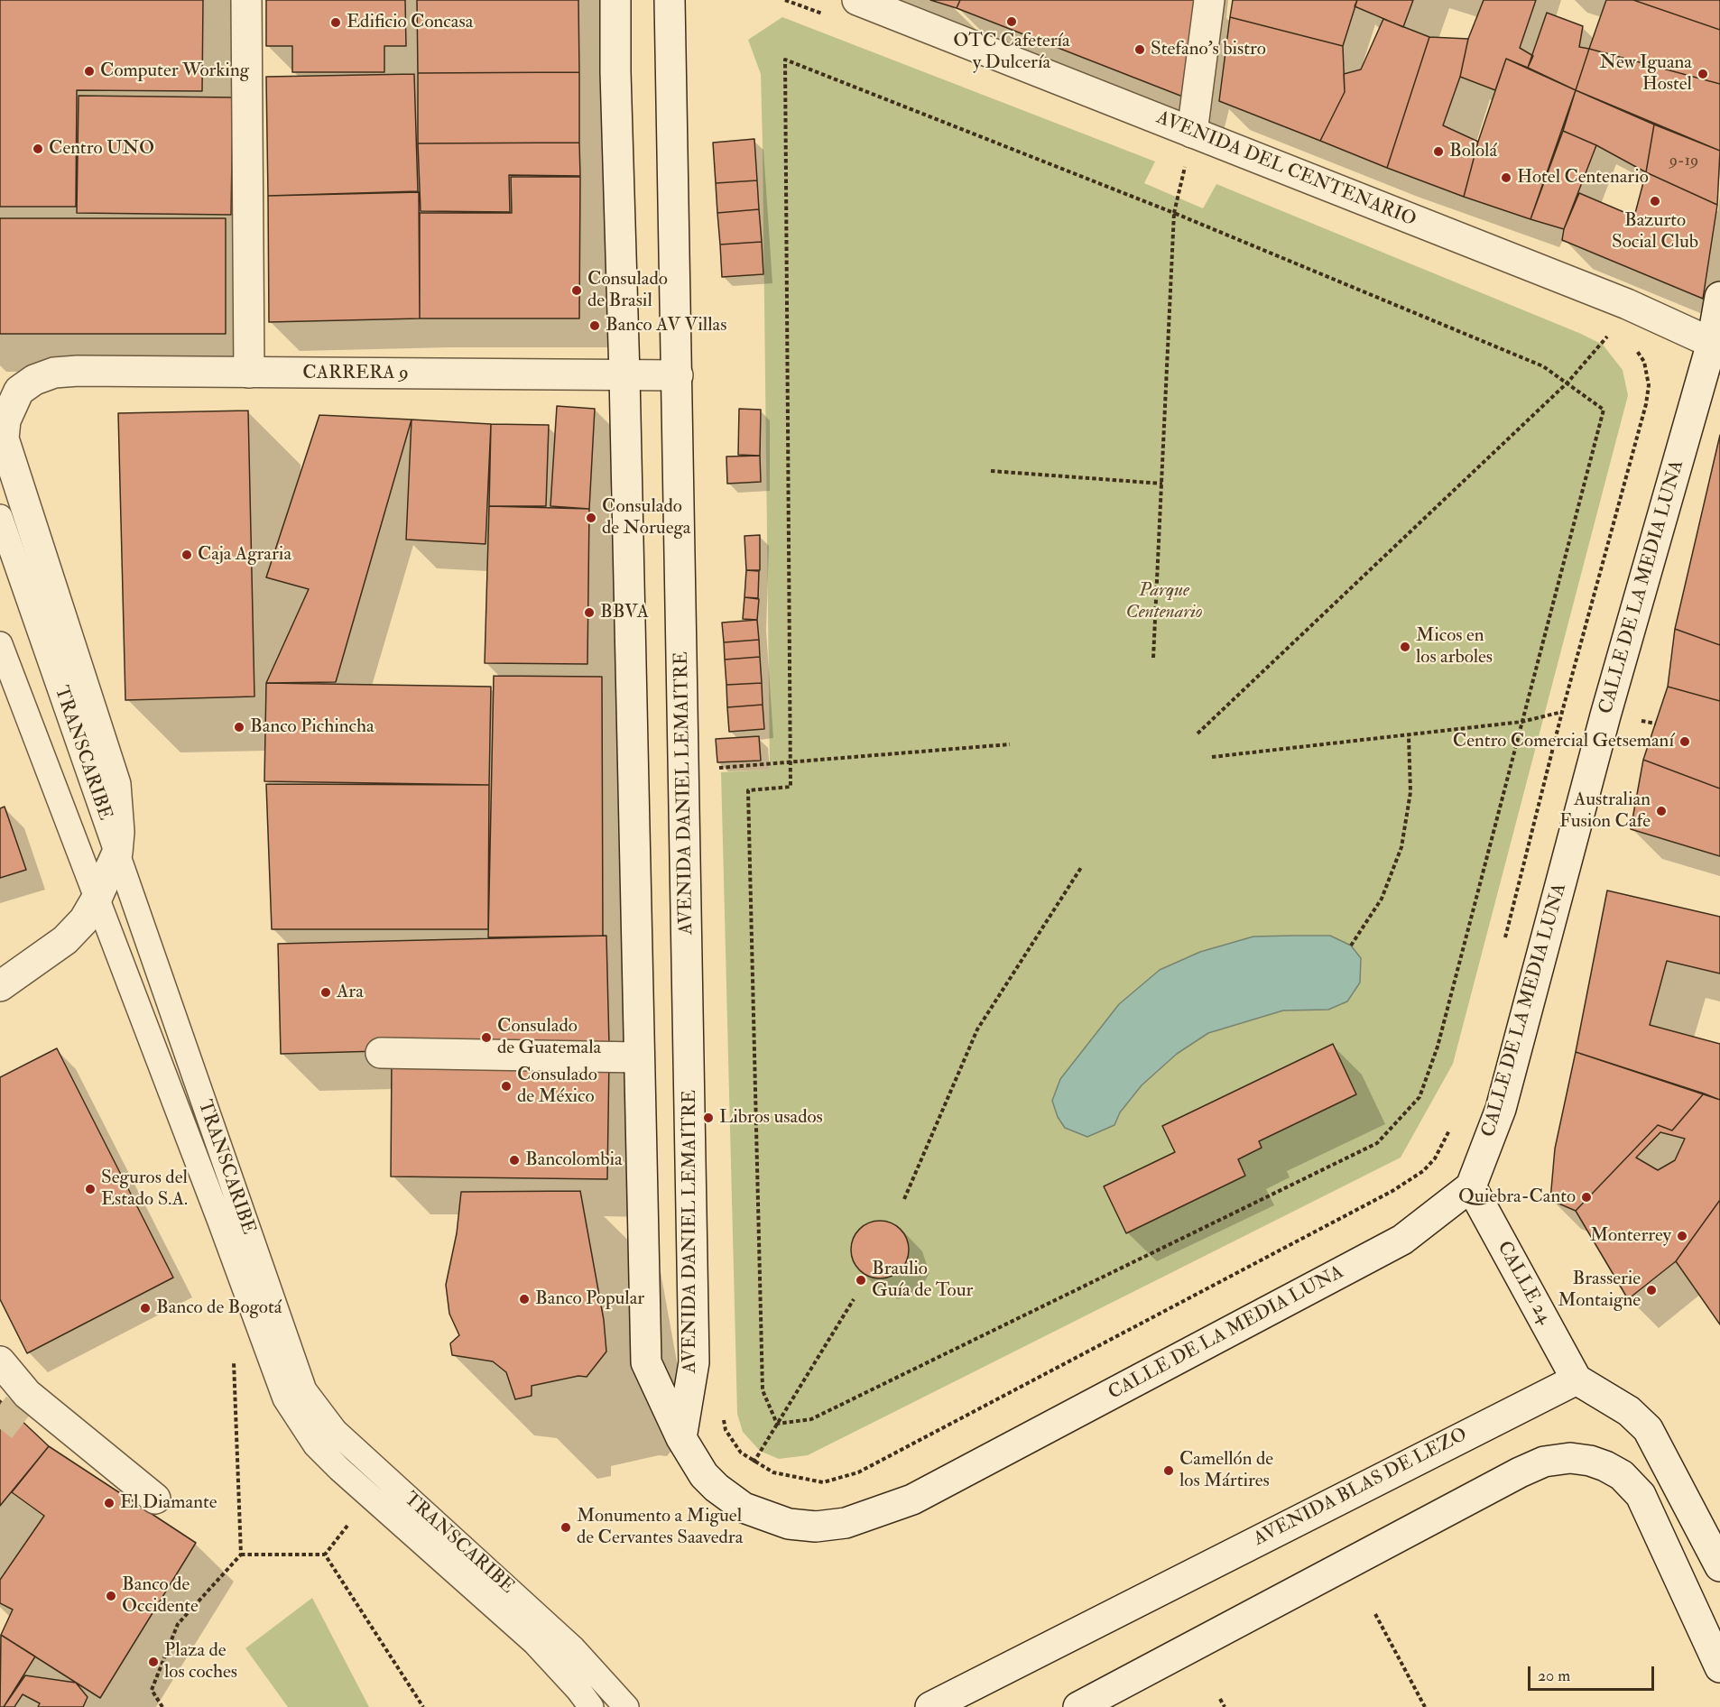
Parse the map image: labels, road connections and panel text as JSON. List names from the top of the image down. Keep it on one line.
{"streets":{"main road":["AVENIDA DEL CENTENARIO","CARRERA 9","CALLE DE LA MEDIA LUNA","AVENIDA DANIEL LEMAITRE","CALLE 24","AVENIDA BLAS DE LEZO"],"lane":["TRANSCARIBE"]},"crossings":[["AVENIDA DEL CENTENARIO","CALLE DE LA MEDIA LUNA"],["CARRERA 9","TRANSCARIBE"],["CARRERA 9","AVENIDA DANIEL LEMAITRE"],["CALLE DE LA MEDIA LUNA","AVENIDA DANIEL LEMAITRE"],["CALLE DE LA MEDIA LUNA","CALLE 24"],["CALLE 24","AVENIDA BLAS DE LEZO"]],"parks":["Parque Centenario"],"places":["OTC Cafetería y Dulcería","Edificio Concasa","Stefano's bistro","Computer Working","New Iguana Hostel","Centro UNO","Bololá","Hotel Centenario","Bazurto Social Club","Consulado de Brasil","Banco AV Villas","Consulado de Noruega","Caja Agraria","BBVA","Micos en los arboles","Banco Pichincha","Centro Comercial Getsemaní","Australian Fusion Cafe","Ara","Consulado de Guatemala","Consulado de México","Libros usados","Bancolombia","Seguros del Estado S.A.","Quiebra-Canto","Monterrey","Braulio Guía de Tour","Brasserie Montaigne","Banco Popular","Banco de Bogotá","Camellón de los Mártires","El Diamante","Monumento a Miguel de Cervantes Saavedra","Banco de Occidente","Plaza de los coches"],"house_numbers":["9-19"],"scale_bar":"20 m"}
